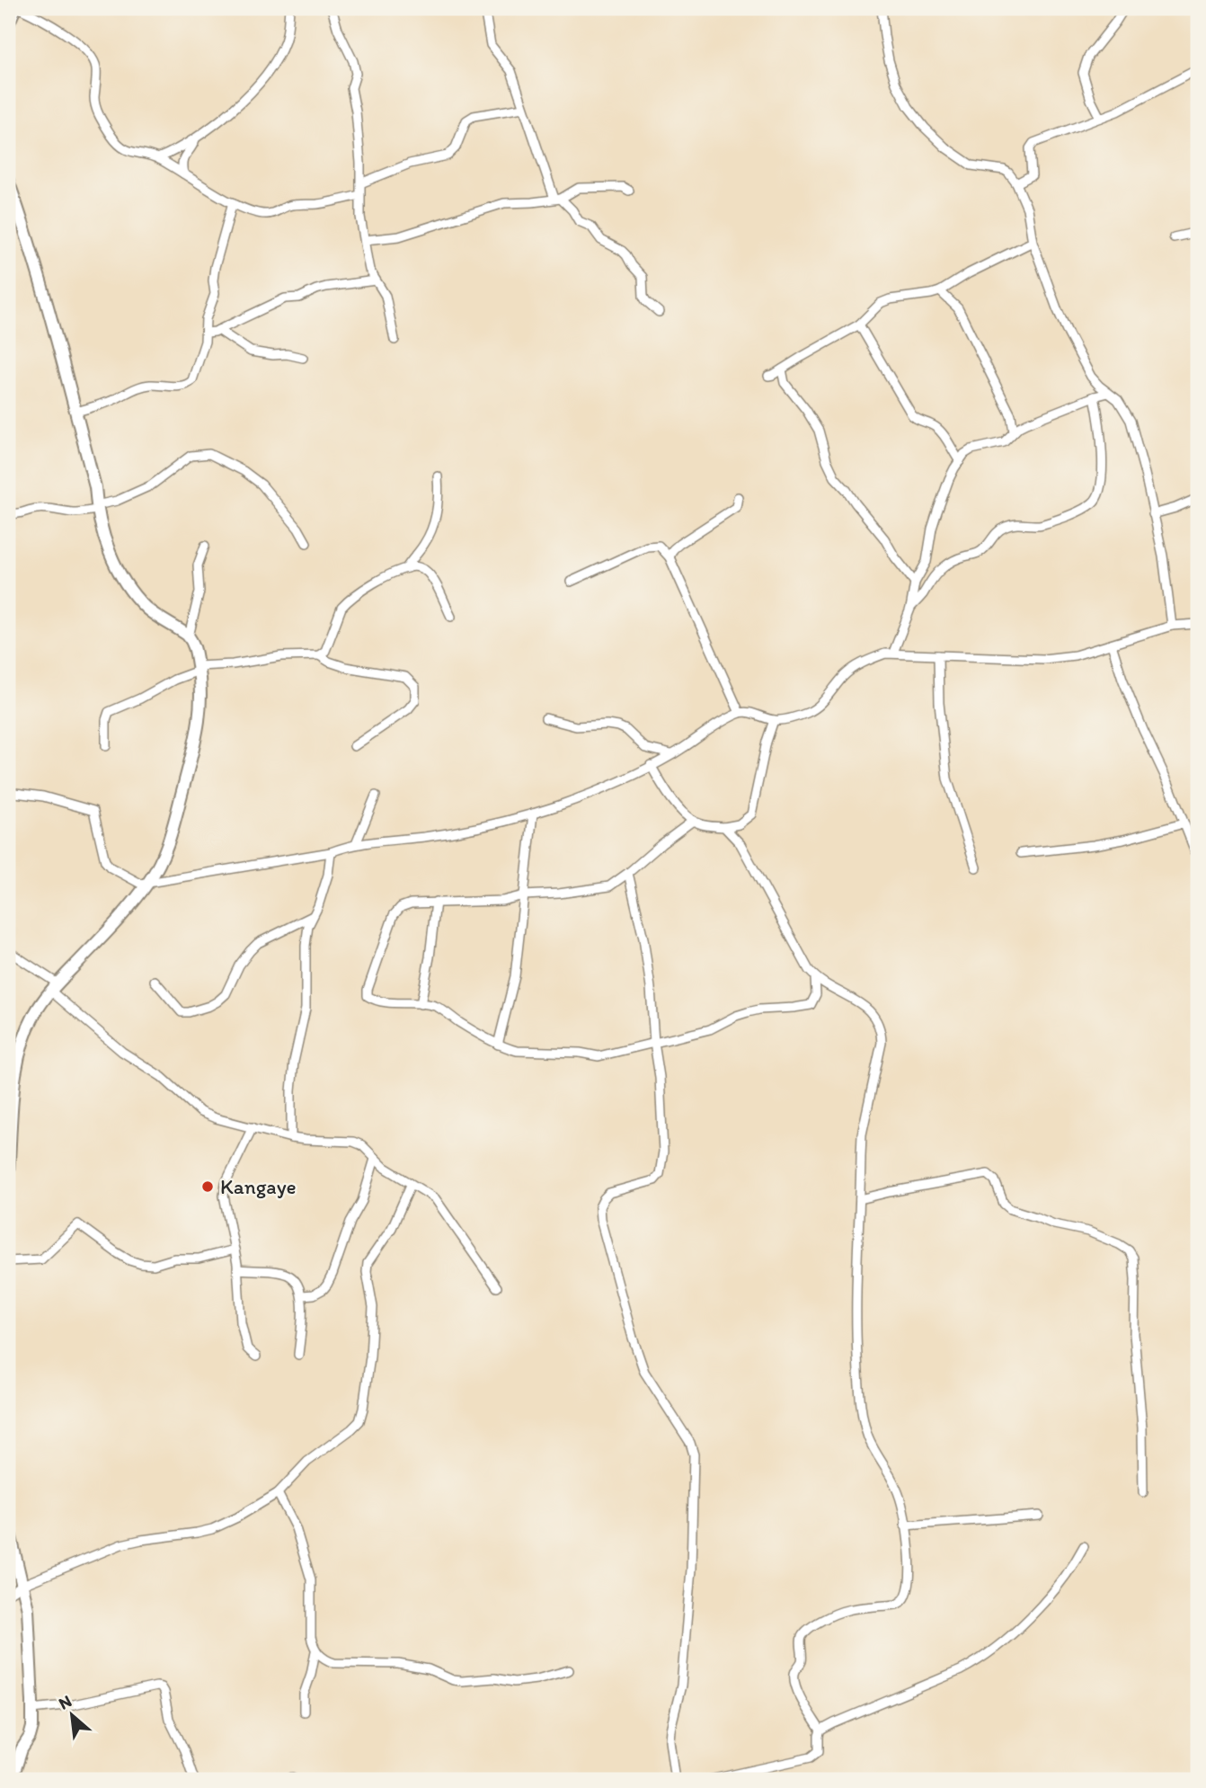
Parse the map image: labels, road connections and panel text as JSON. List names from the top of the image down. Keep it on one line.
{"places":["Kangaye"],"north":"top left"}
